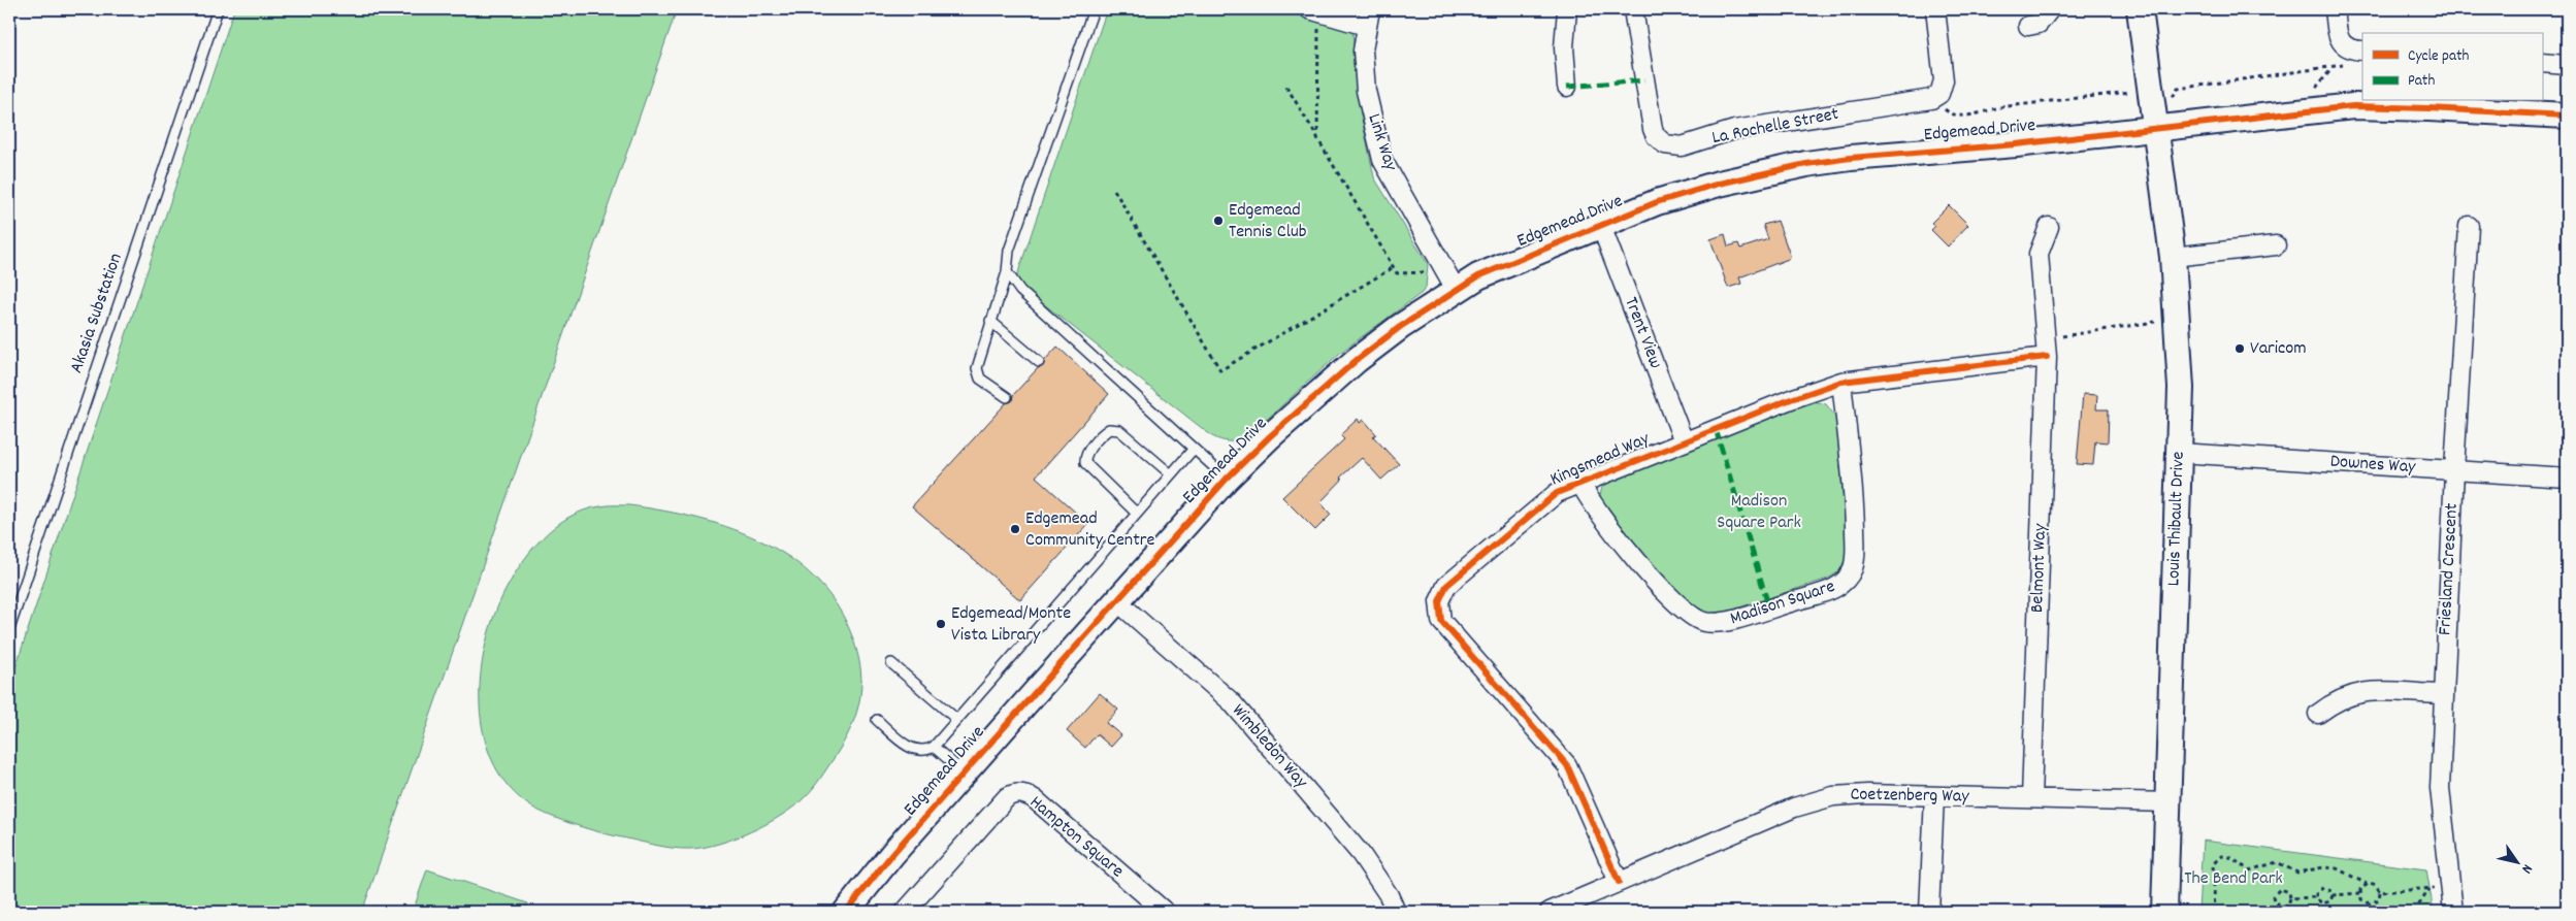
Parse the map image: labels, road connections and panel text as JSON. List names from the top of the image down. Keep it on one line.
{"streets":{"street":["La Rochelle Street","Edgemead Drive","Link Way","Trent View","Kingsmead Way","Downes Way","Louis Thibault Drive","Belmont Way","Friesland Crescent","Madison Square","Wimbledon Way","Coetzenberg Way","Hampton Square"],"lane":["Akasia Substation"]},"crossings":[["Edgemead Drive","Link Way"],["Edgemead Drive","Trent View"],["Edgemead Drive","Louis Thibault Drive"],["Edgemead Drive","Wimbledon Way"],["Trent View","Kingsmead Way"],["Kingsmead Way","Belmont Way"],["Kingsmead Way","Madison Square"],["Kingsmead Way","Coetzenberg Way"],["Downes Way","Louis Thibault Drive"],["Downes Way","Friesland Crescent"],["Louis Thibault Drive","Coetzenberg Way"],["Belmont Way","Coetzenberg Way"]],"parks":["Madison Square Park","The Bend Park"],"places":["Edgemead Tennis Club","Varicom","Edgemead Community Centre","Edgemead/Monte Vista Library"],"legend":["Cycle path","Path"],"north":"bottom right"}
